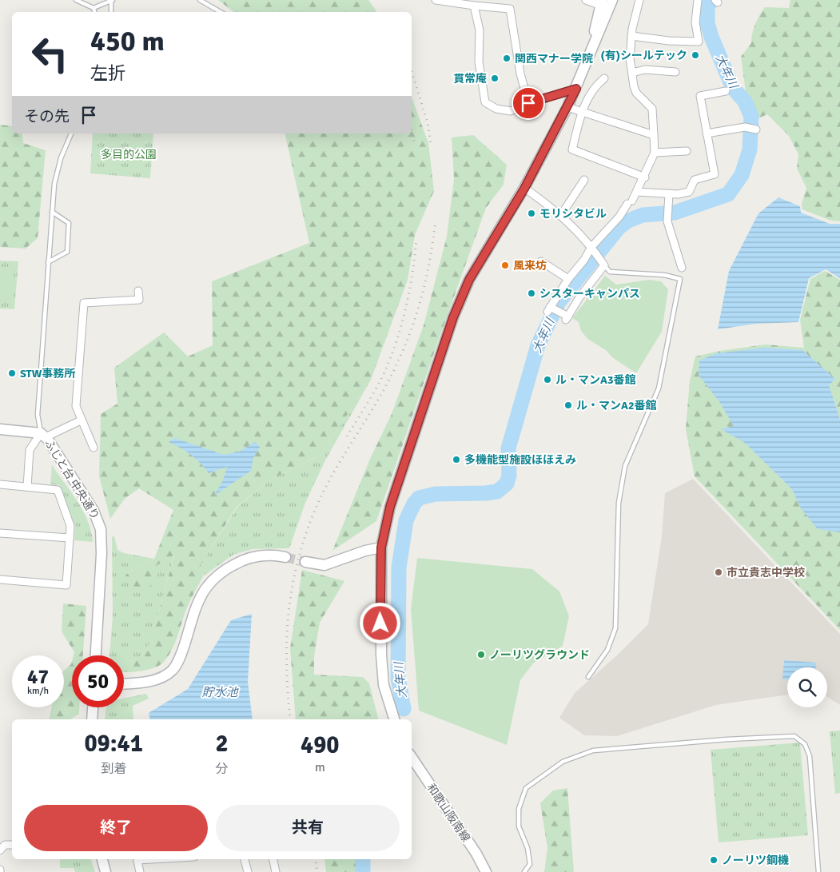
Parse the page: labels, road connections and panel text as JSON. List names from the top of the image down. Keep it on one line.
{"streets":{"main road":["ふじと台 中央通り","和歌山阪南線"]},"water":["大年川","貯水池"],"parks":["多目的公園"],"places":["(有)シールテック","関西マナー学院","貫常庵","モリシタビル","風来坊","シスターキャンパス","STW事務所","ル・マンA3番館","ル・マンA2番館","多機能型施設ほほえみ","市立貴志中学校","ノーリツグラウンド","ノーリツ鋼機"],"page":{"turn":["450 m","左折"],"then":"その先","speed":"47 km/h","limit":"50","eta":["09:41","到着","2","分","490","m"],"buttons":["終了","共有"]}}
